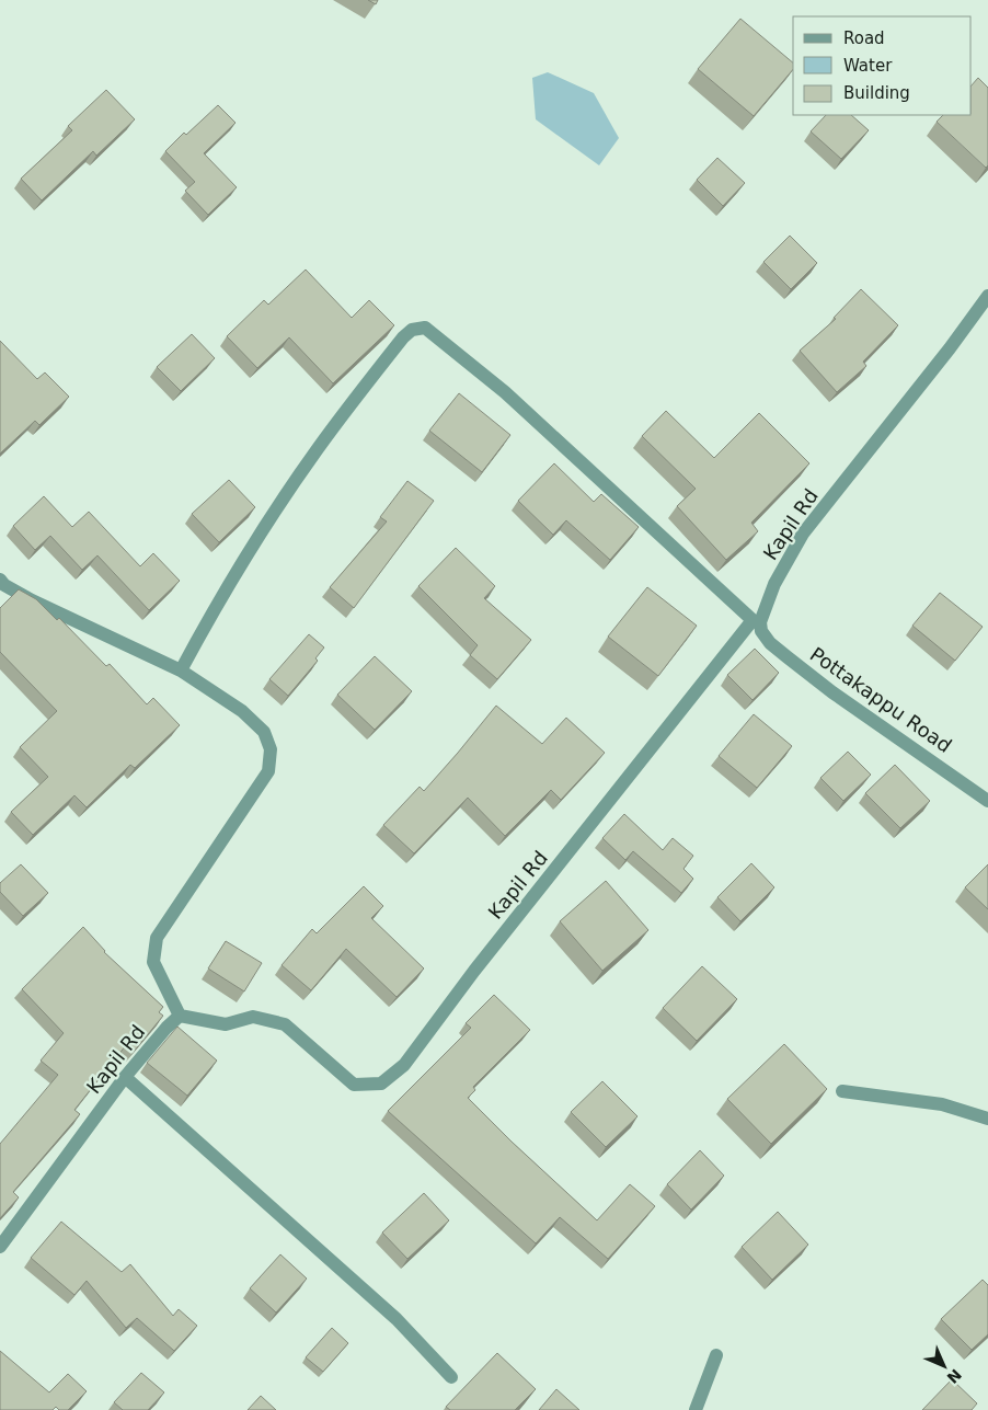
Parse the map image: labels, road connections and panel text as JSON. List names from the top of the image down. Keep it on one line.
{"streets":{"street":["Kapil Rd","Pottakappu Road"]},"crossings":[["Kapil Rd","Pottakappu Road"]],"legend":["Road","Water","Building"],"north":"bottom right"}
